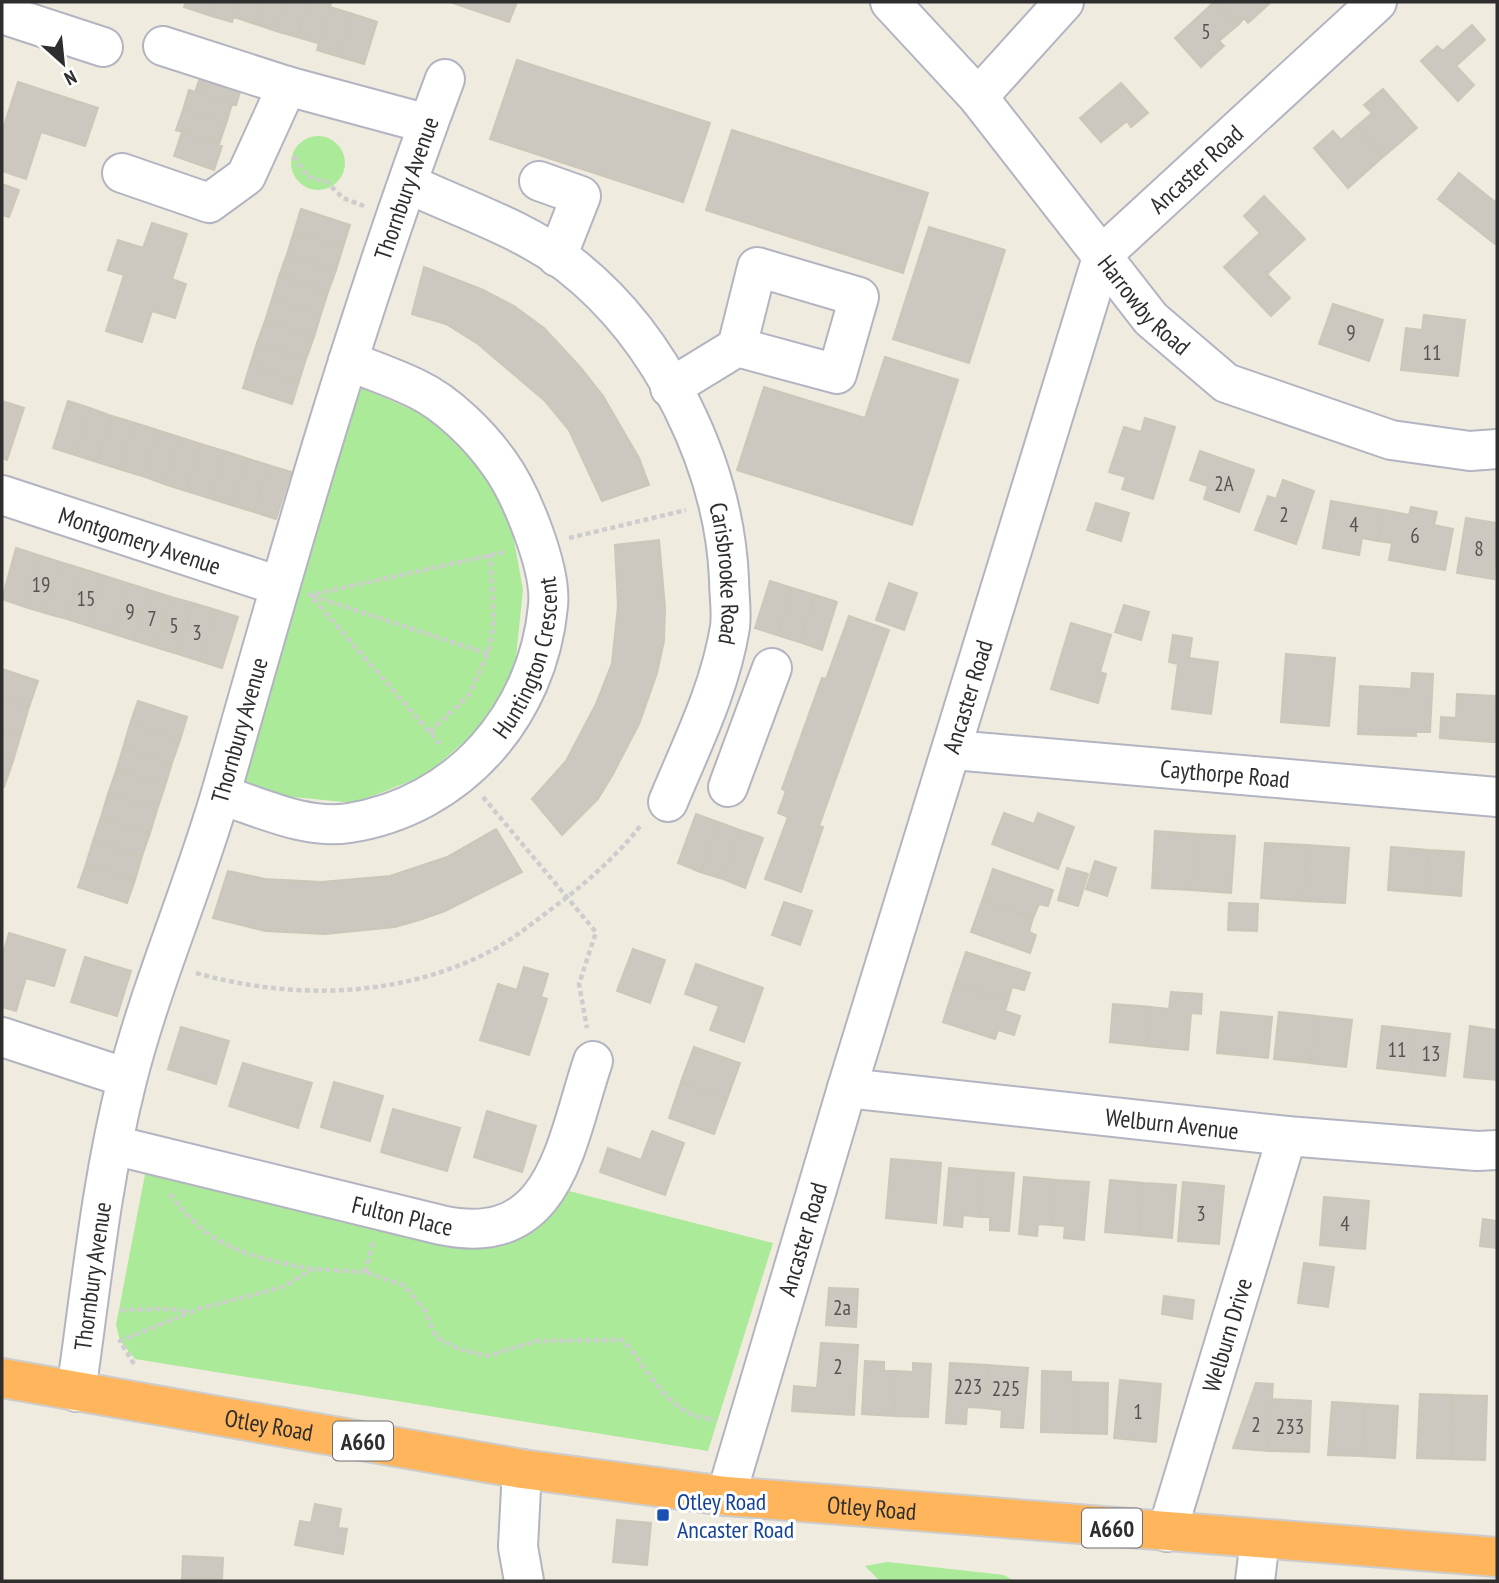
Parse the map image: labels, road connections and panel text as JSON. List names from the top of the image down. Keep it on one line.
{"streets":{"highway":["Otley Road","A660"],"street":["Ancaster Road","Thornbury Avenue","Harrowby Road","Montgomery Avenue","Carisbrooke Road","Huntington Crescent","Caythorpe Road","Welburn Avenue","Fulton Place","Welburn Drive"]},"crossings":[["Ancaster Road","Harrowby Road"],["Ancaster Road","Caythorpe Road"],["Ancaster Road","Welburn Avenue"],["Ancaster Road","Otley Road"],["Thornbury Avenue","Montgomery Avenue"],["Thornbury Avenue","Carisbrooke Road"],["Thornbury Avenue","Huntington Crescent"],["Thornbury Avenue","Fulton Place"],["Thornbury Avenue","Otley Road"],["Welburn Avenue","Welburn Drive"],["Welburn Drive","Otley Road"]],"places":{"transit":["Otley Road Ancaster Road"]},"house_numbers":["5","9","11","2A","2","4","6","8","19","15","9","7","5","3","11","13","3","4","2a","2","223","225","1","2","233"],"north":"bottom right"}
